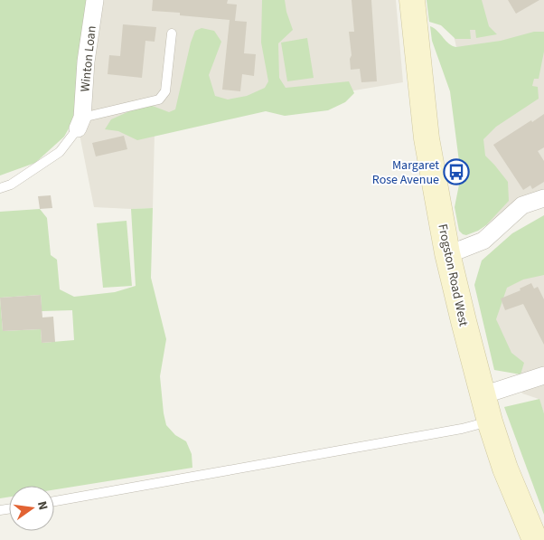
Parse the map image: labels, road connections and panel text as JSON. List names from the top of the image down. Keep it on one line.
{"streets":{"main road":["Frogston Road West"],"street":["Winton Loan"]},"places":{"bus stop":["Margaret Rose Avenue"]},"north":"right"}
